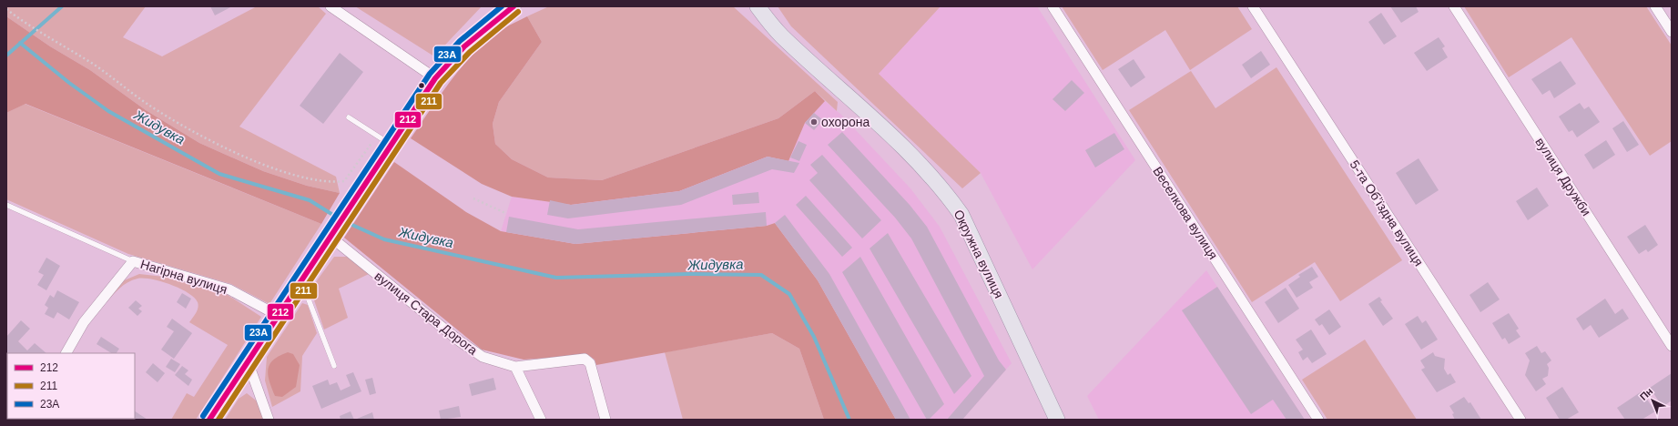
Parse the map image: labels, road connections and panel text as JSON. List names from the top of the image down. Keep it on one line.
{"streets":{"main road":["Окружна вулиця"],"street":["вулиця Дружби","Веселкова вулиця","5-та Обʼїздна вулиця","Нагірна вулиця","вулиця Стара Дорога"]},"water":["Жидувка"],"places":["охорона"],"lines":["transit line 212","transit line 23А","transit line 211"],"legend":["212","211","23А"],"north":"top left"}
